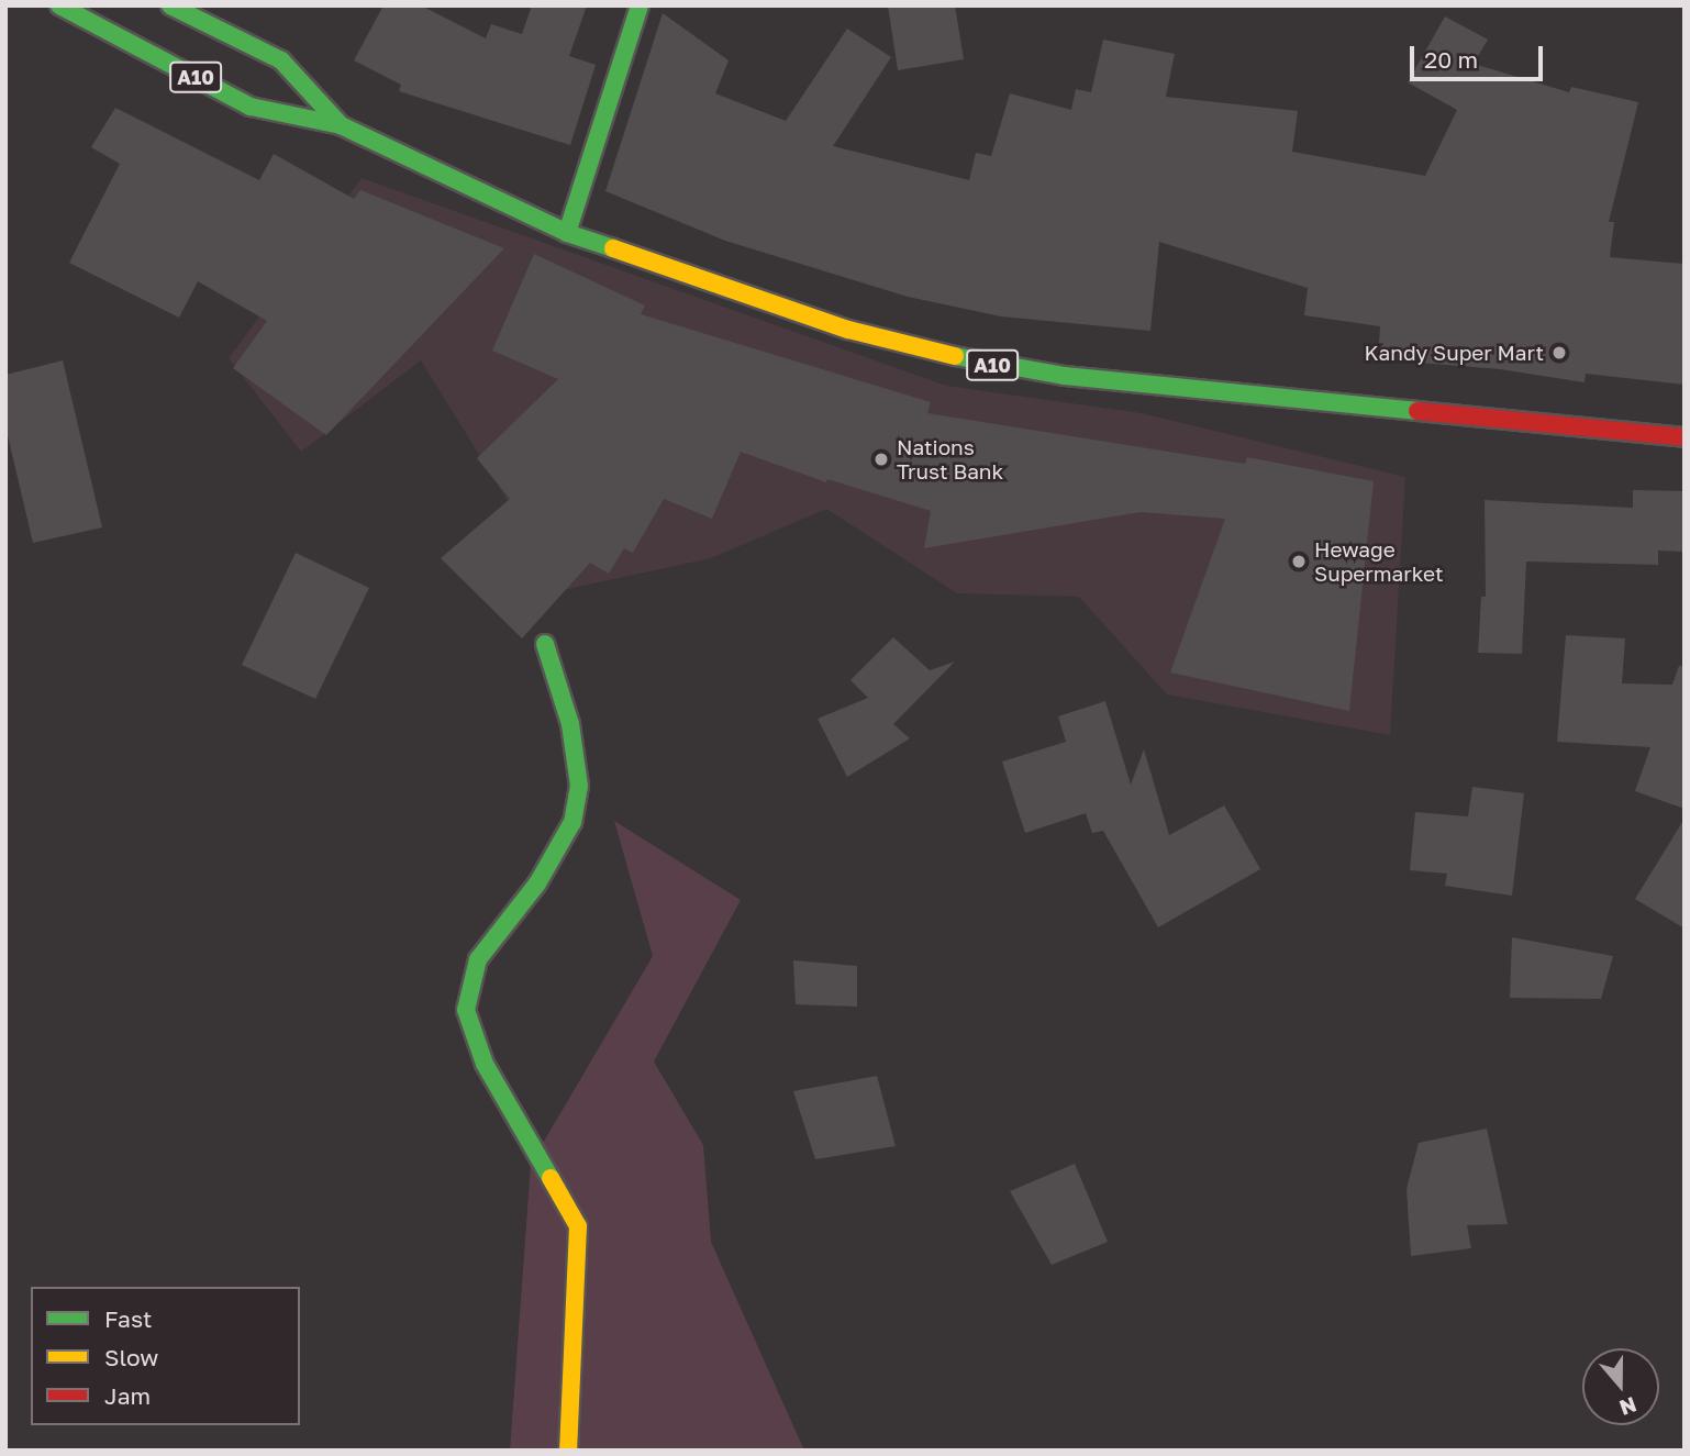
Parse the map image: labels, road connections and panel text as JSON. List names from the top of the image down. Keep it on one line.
{"streets":{"main road":["A10"]},"places":["Kandy Super Mart","Nations Trust Bank","Hewage Supermarket"],"legend":["Fast","Slow","Jam"],"scale_bar":"20 m","north":"bottom"}
